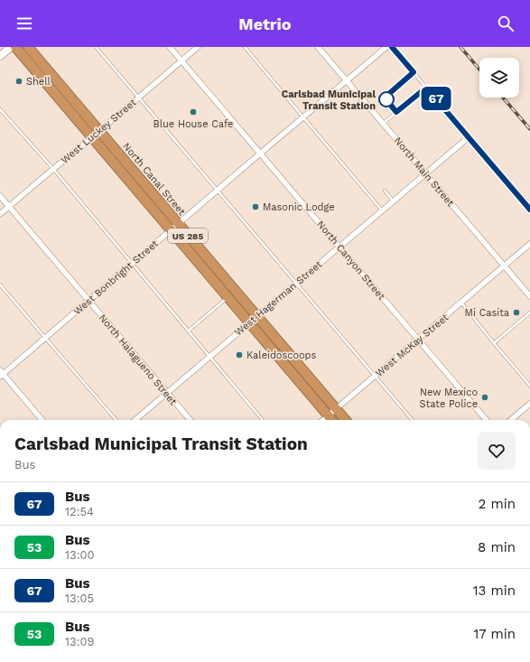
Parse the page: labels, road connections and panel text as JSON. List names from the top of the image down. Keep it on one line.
{"streets":{"highway":["North Canal Street","US 285"],"street":["West Luckey Street","North Main Street","North Canyon Street","West Bonbright Street","West Hagerman Street","West McKay Street","North Halagueno Street"]},"crossings":[["West Luckey Street","North Canal Street"],["West Luckey Street","North Canyon Street"],["West Luckey Street","North Halagueno Street"],["North Main Street","West Bonbright Street"],["North Main Street","West Hagerman Street"],["North Main Street","West McKay Street"],["North Canal Street","West Bonbright Street"],["North Canal Street","West Hagerman Street"],["North Canal Street","West McKay Street"],["North Canyon Street","West Bonbright Street"],["North Canyon Street","West Hagerman Street"],["North Canyon Street","West McKay Street"],["West Bonbright Street","North Halagueno Street"],["West Hagerman Street","North Halagueno Street"]],"places":["Shell","Carlsbad Municipal Transit Station","Blue House Cafe","Masonic Lodge","Mi Casita","Kaleidoscoops","New Mexico State Police"],"lines":["bus line 67"],"page":{"header":"Metrio","on_map":"67","heading":["Carlsbad Municipal Transit Station","Bus"],"list":[{"mark":"67","name":"Bus","note":"12:54","value":"2 min"},{"mark":"53","name":"Bus","note":"13:00","value":"8 min"},{"mark":"67","name":"Bus","note":"13:05","value":"13 min"},{"mark":"53","name":"Bus","note":"13:09","value":"17 min"}]}}
